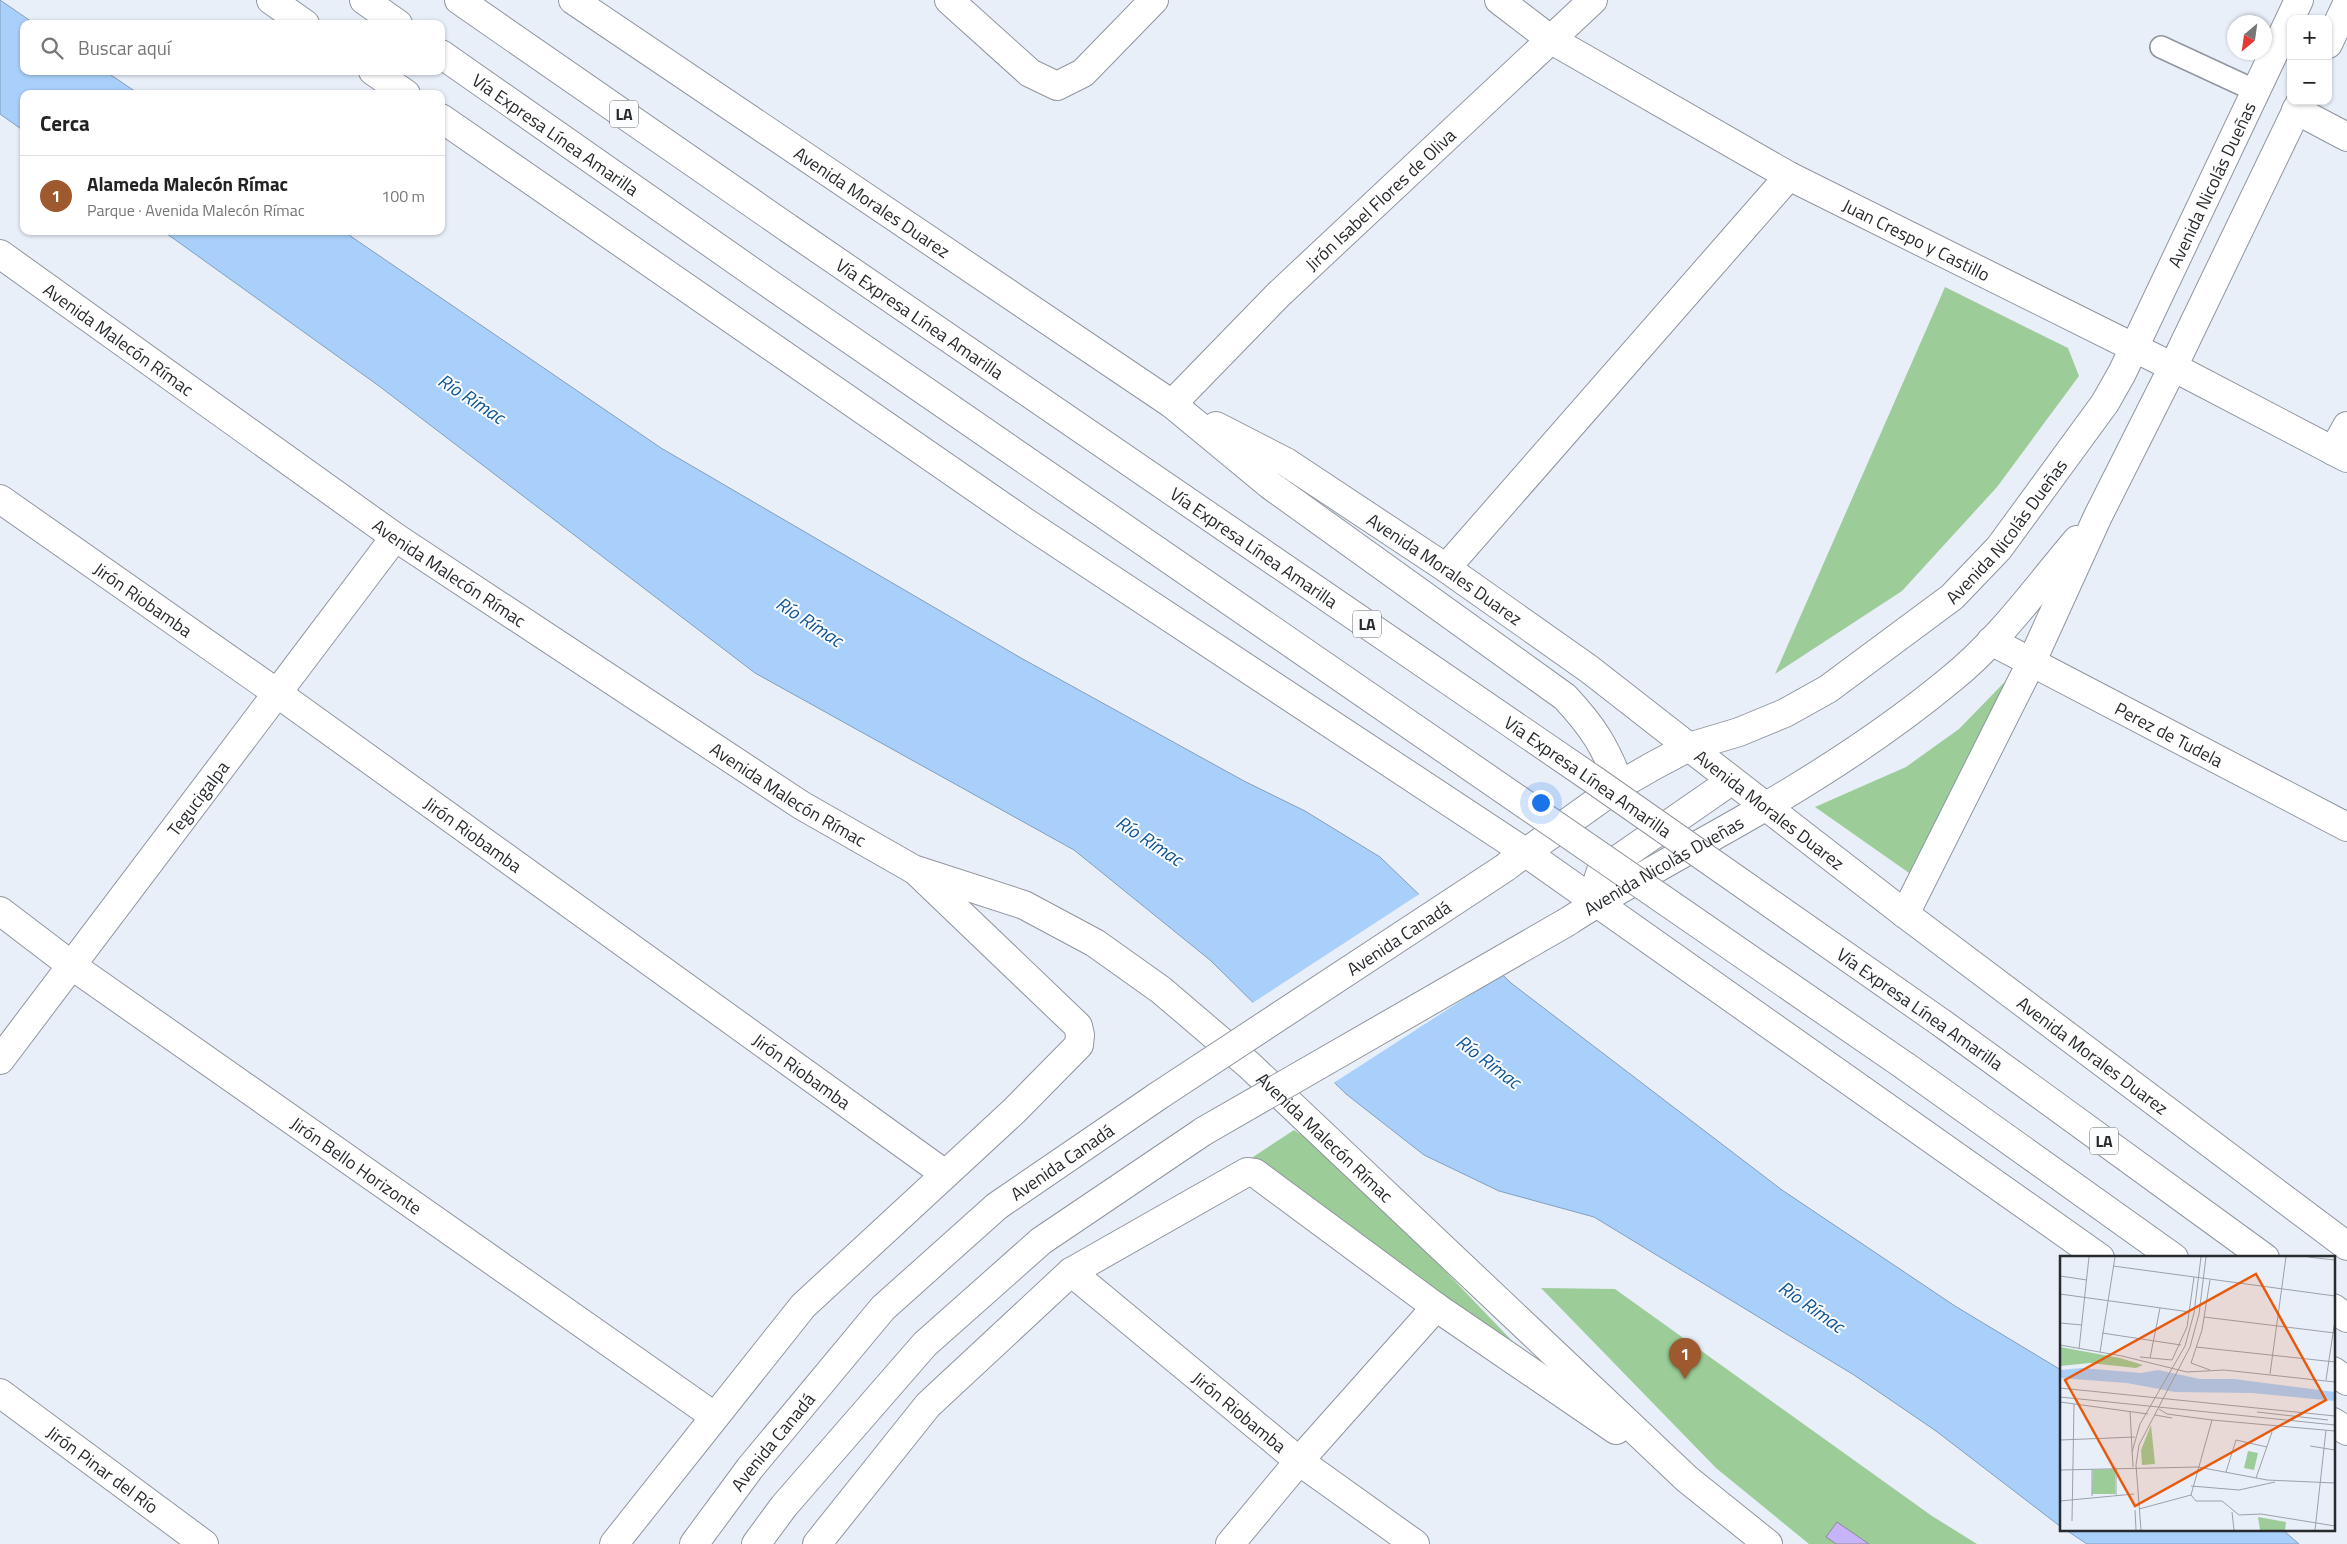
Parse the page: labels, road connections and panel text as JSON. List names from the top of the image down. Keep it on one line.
{"streets":{"main road":["LA","Vía Expresa Línea Amarilla","Avenida Nicolás Dueñas","Jirón Isabel Flores de Oliva","Avenida Morales Duarez","Juan Crespo y Castillo","Avenida Malecón Rímac","Jirón Riobamba","Perez de Tudela","Tegucigalpa","Avenida Canadá","Jirón Bello Horizonte","Jirón Pinar del Río"]},"crossings":[["Avenida Nicolás Dueñas","Avenida Morales Duarez"],["Avenida Nicolás Dueñas","Juan Crespo y Castillo"],["Avenida Nicolás Dueñas","Perez de Tudela"],["Avenida Nicolás Dueñas","Avenida Canadá"],["Jirón Isabel Flores de Oliva","Avenida Morales Duarez"],["Jirón Isabel Flores de Oliva","Juan Crespo y Castillo"],["Avenida Malecón Rímac","Jirón Riobamba"],["Avenida Malecón Rímac","Tegucigalpa"],["Jirón Riobamba","Tegucigalpa"],["Tegucigalpa","Jirón Bello Horizonte"]],"water":["Río Rímac"],"north":"bottom left","page":{"map_buttons":["+","−"],"search":"Buscar aquí","heading":"Cerca","list":[{"mark":"1","name":"Alameda Malecón Rímac","note":"Parque · Avenida Malecón Rímac","value":"100 m"}],"pins":"1"}}
